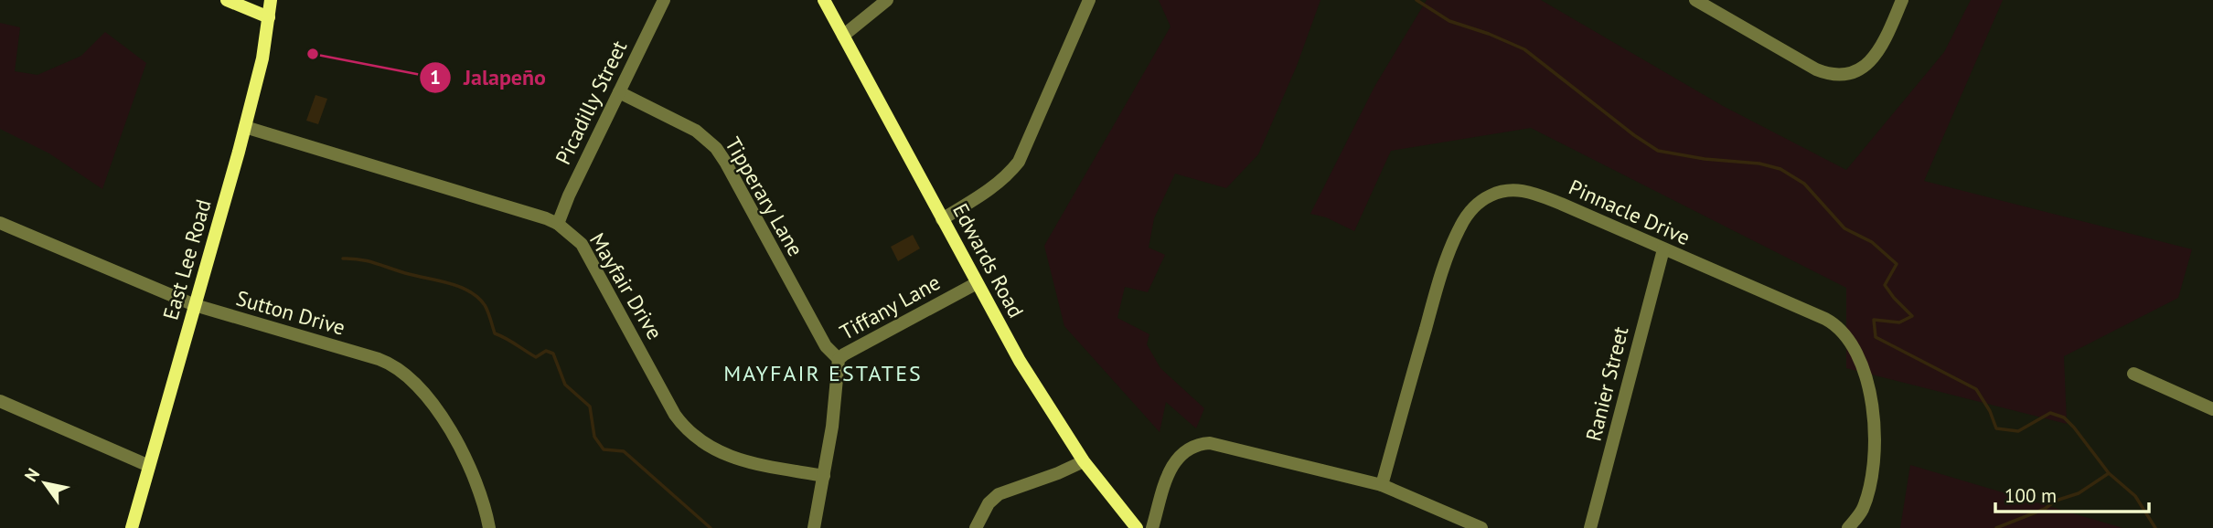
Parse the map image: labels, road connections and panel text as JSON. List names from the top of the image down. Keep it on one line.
{"streets":{"main road":["East Lee Road","Edwards Road"],"street":["Picadilly Street","Tipperary Lane","Pinnacle Drive","Mayfair Drive","Tiffany Lane","Sutton Drive","Ranier Street"]},"crossings":[["Picadilly Street","Tipperary Lane"],["Picadilly Street","Mayfair Drive"],["Tipperary Lane","Tiffany Lane"],["Pinnacle Drive","Ranier Street"],["East Lee Road","Mayfair Drive"],["East Lee Road","Sutton Drive"],["Edwards Road","Tiffany Lane"],["Mayfair Drive","Tiffany Lane"]],"districts":["MAYFAIR ESTATES"],"places":["Jalapeño"],"scale_bar":"100 m","north":"top left"}
